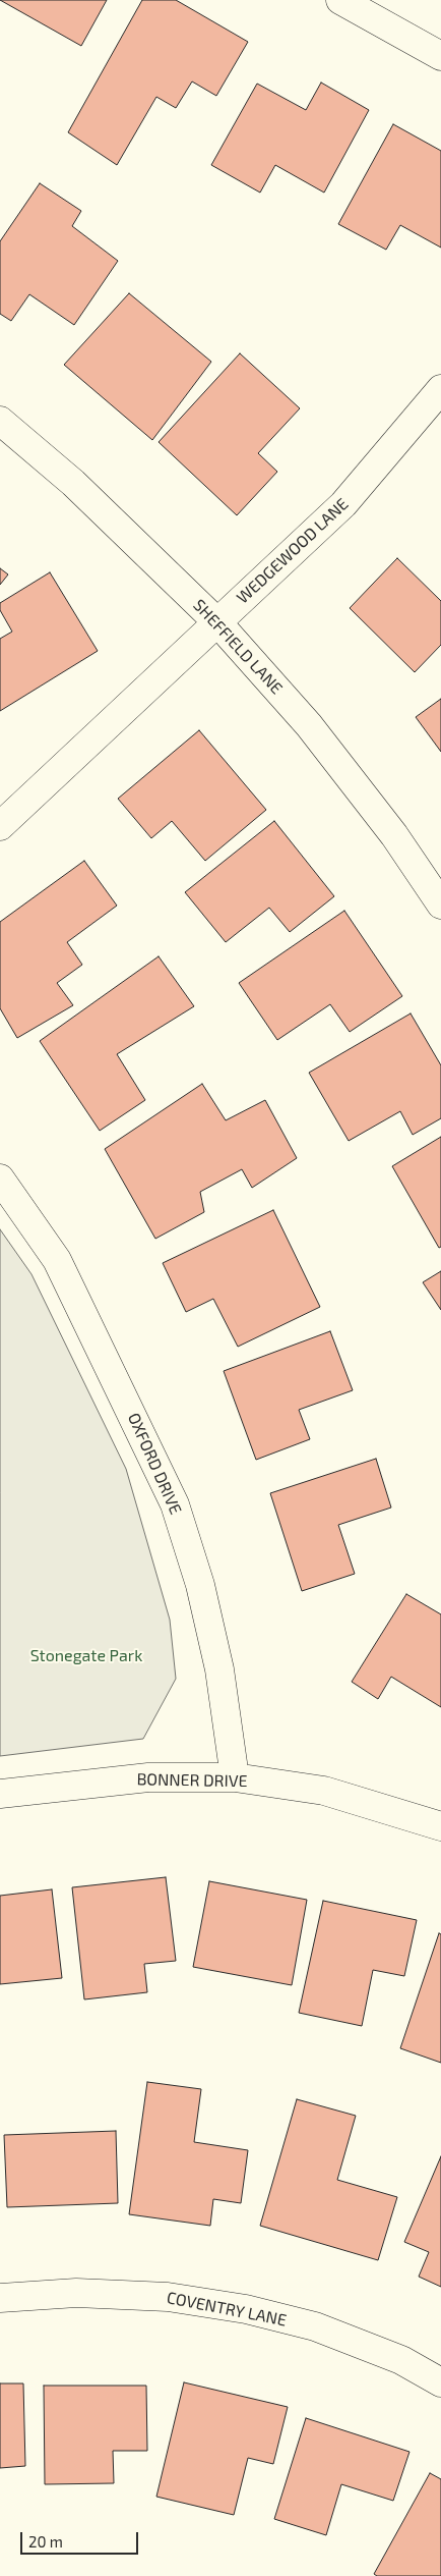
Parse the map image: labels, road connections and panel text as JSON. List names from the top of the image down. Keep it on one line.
{"streets":{"street":["WEDGEWOOD LANE","SHEFFIELD LANE","OXFORD DRIVE","BONNER DRIVE","COVENTRY LANE"]},"crossings":[["WEDGEWOOD LANE","SHEFFIELD LANE"],["OXFORD DRIVE","BONNER DRIVE"]],"parks":["Stonegate Park"],"scale_bar":"20 m"}
